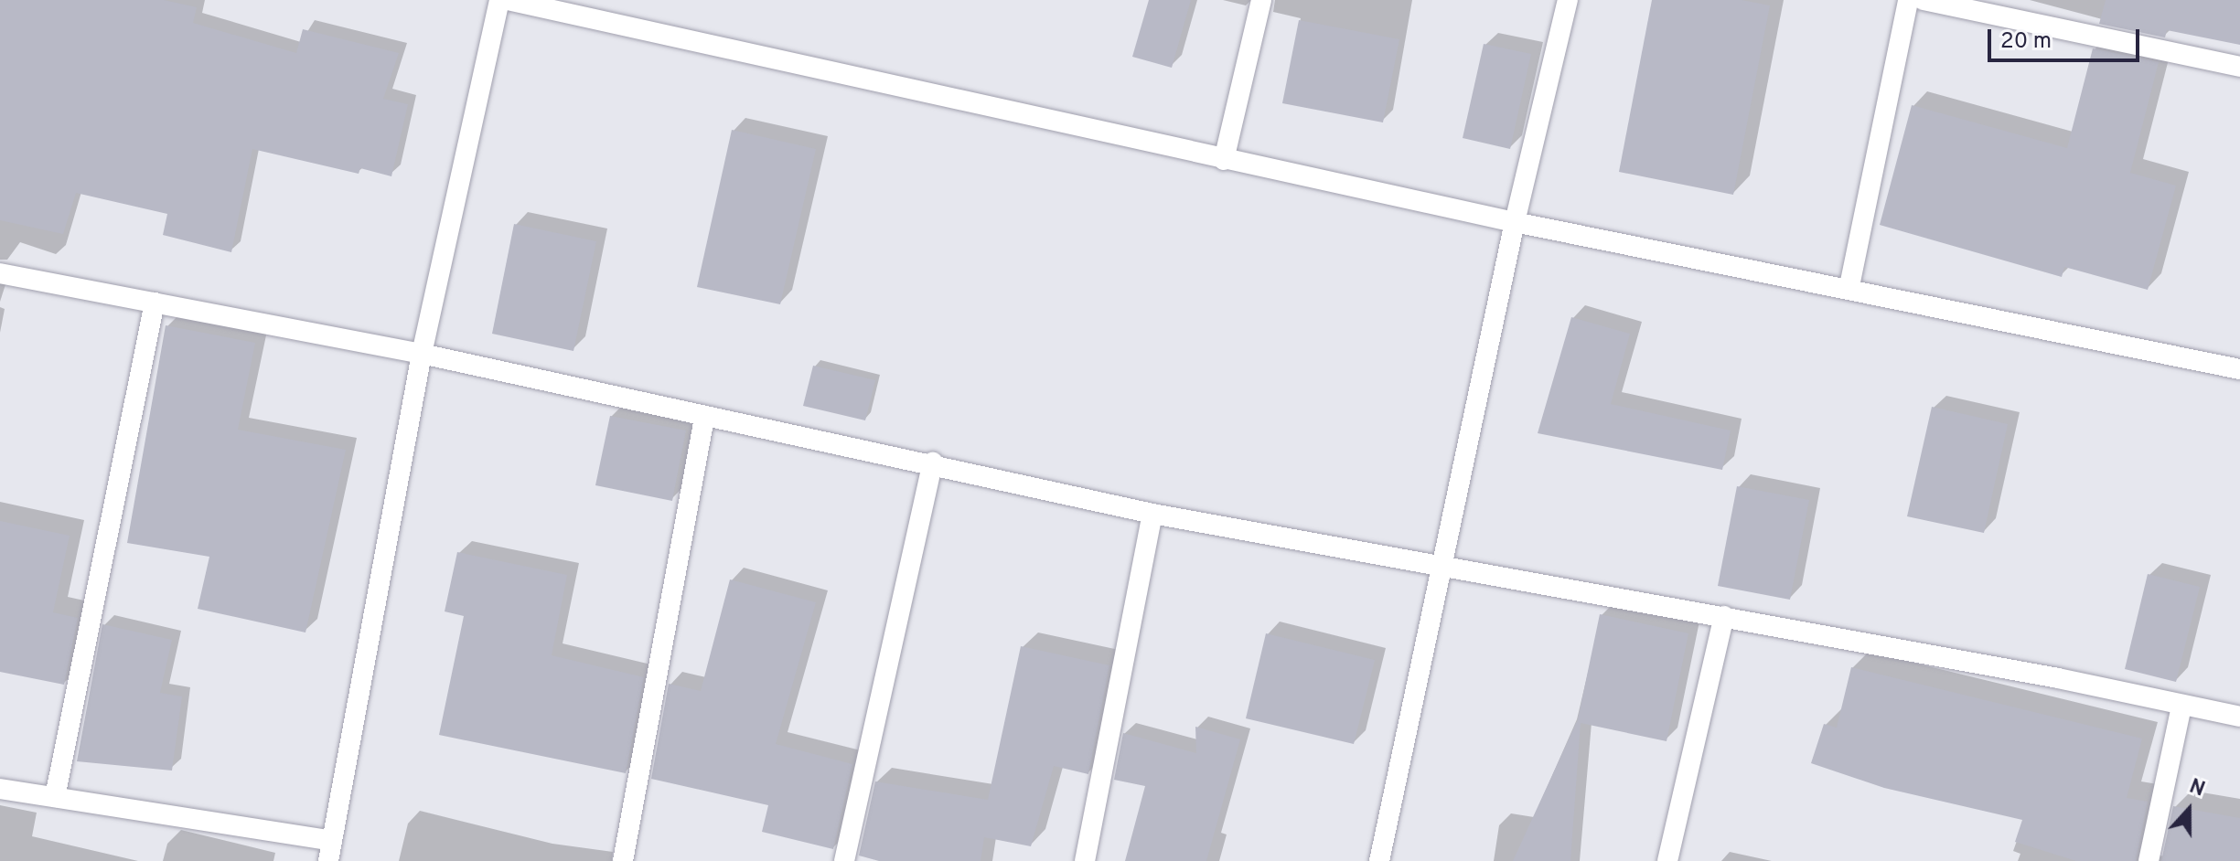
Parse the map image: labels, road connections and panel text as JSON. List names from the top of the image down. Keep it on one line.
{"scale_bar":"20 m","north":"top"}
